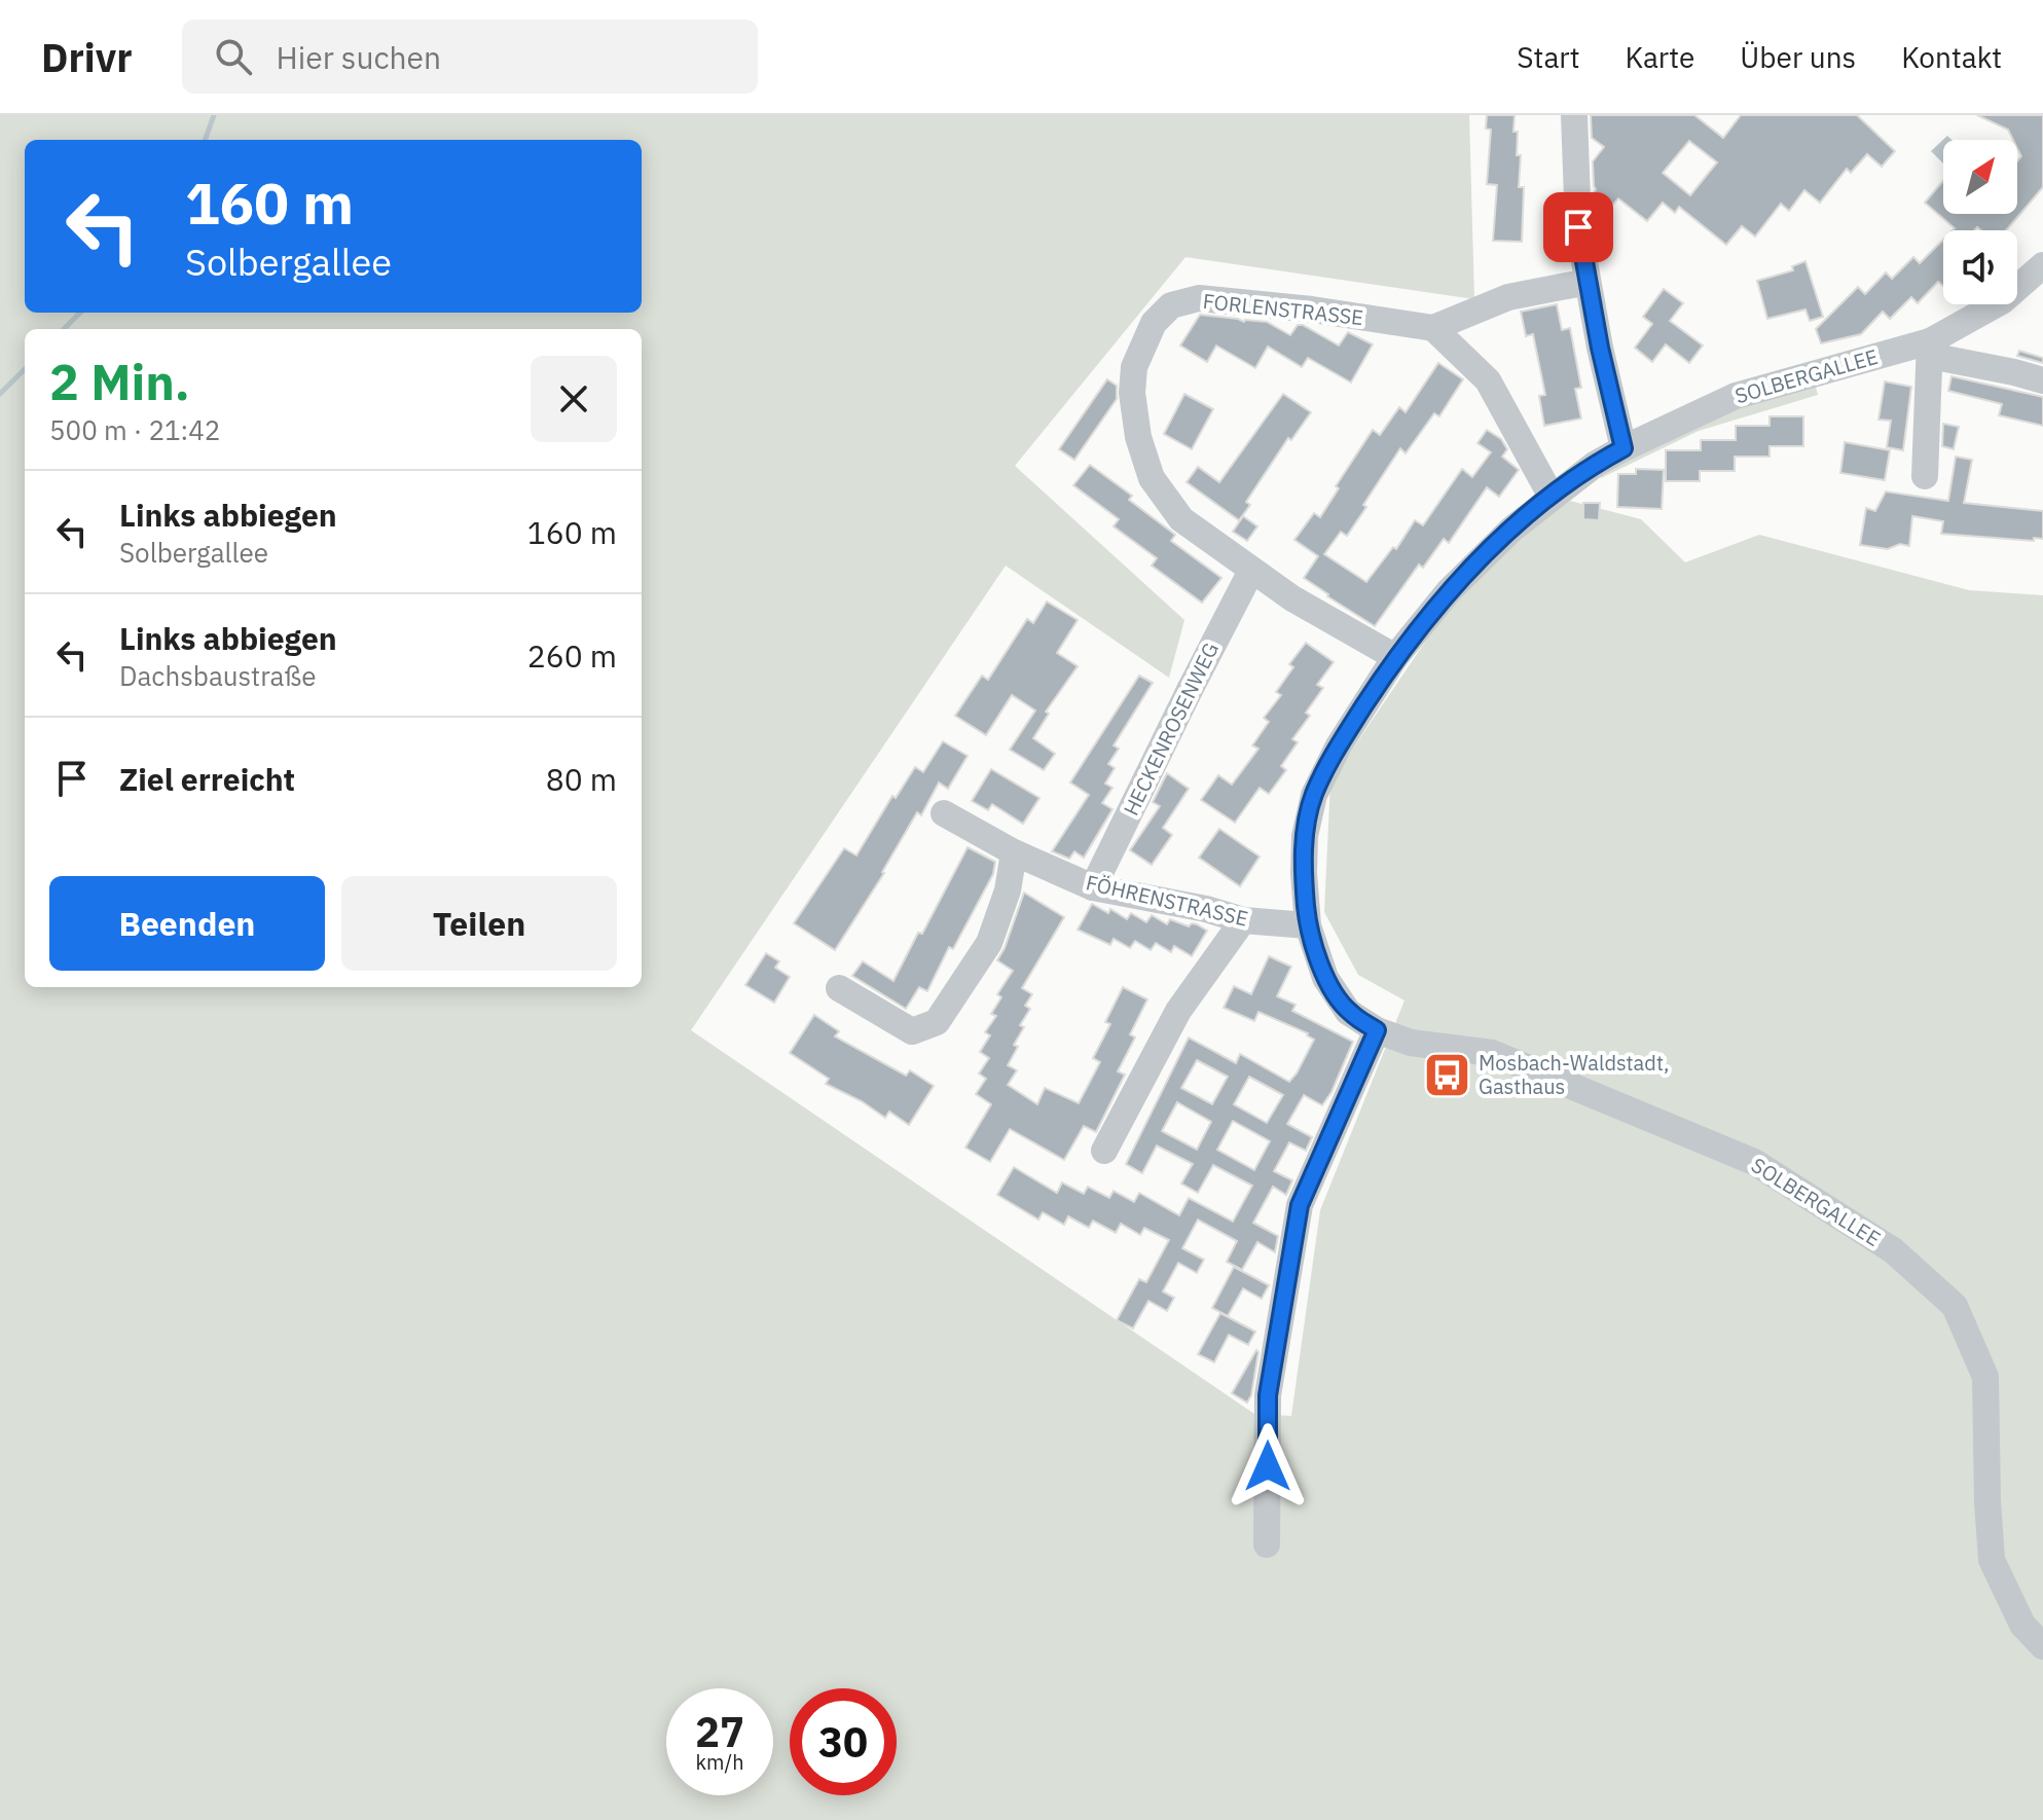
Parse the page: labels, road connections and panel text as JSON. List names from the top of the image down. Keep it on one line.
{"streets":{"street":["FORLENSTRASSE","SOLBERGALLEE","HECKENROSENWEG","FÖHRENSTRASSE"]},"crossings":[["FORLENSTRASSE","SOLBERGALLEE"],["FORLENSTRASSE","HECKENROSENWEG"],["SOLBERGALLEE","FÖHRENSTRASSE"],["HECKENROSENWEG","FÖHRENSTRASSE"]],"places":{"bus stop":["Mosbach-Waldstadt, Gasthaus"]},"north":"top right","page":{"header":"Drivr","search":"Hier suchen","nav":["Start","Karte","Über uns","Kontakt"],"turn":["160 m","Solbergallee"],"heading":["2 Min.","500 m · 21:42"],"list":[{"name":"Links abbiegen","note":"Solbergallee","value":"160 m"},{"name":"Links abbiegen","note":"Dachsbaustraße","value":"260 m"},{"name":"Ziel erreicht","value":"80 m"}],"buttons":["Beenden","Teilen"],"speed":"27 km/h","limit":"30"}}
